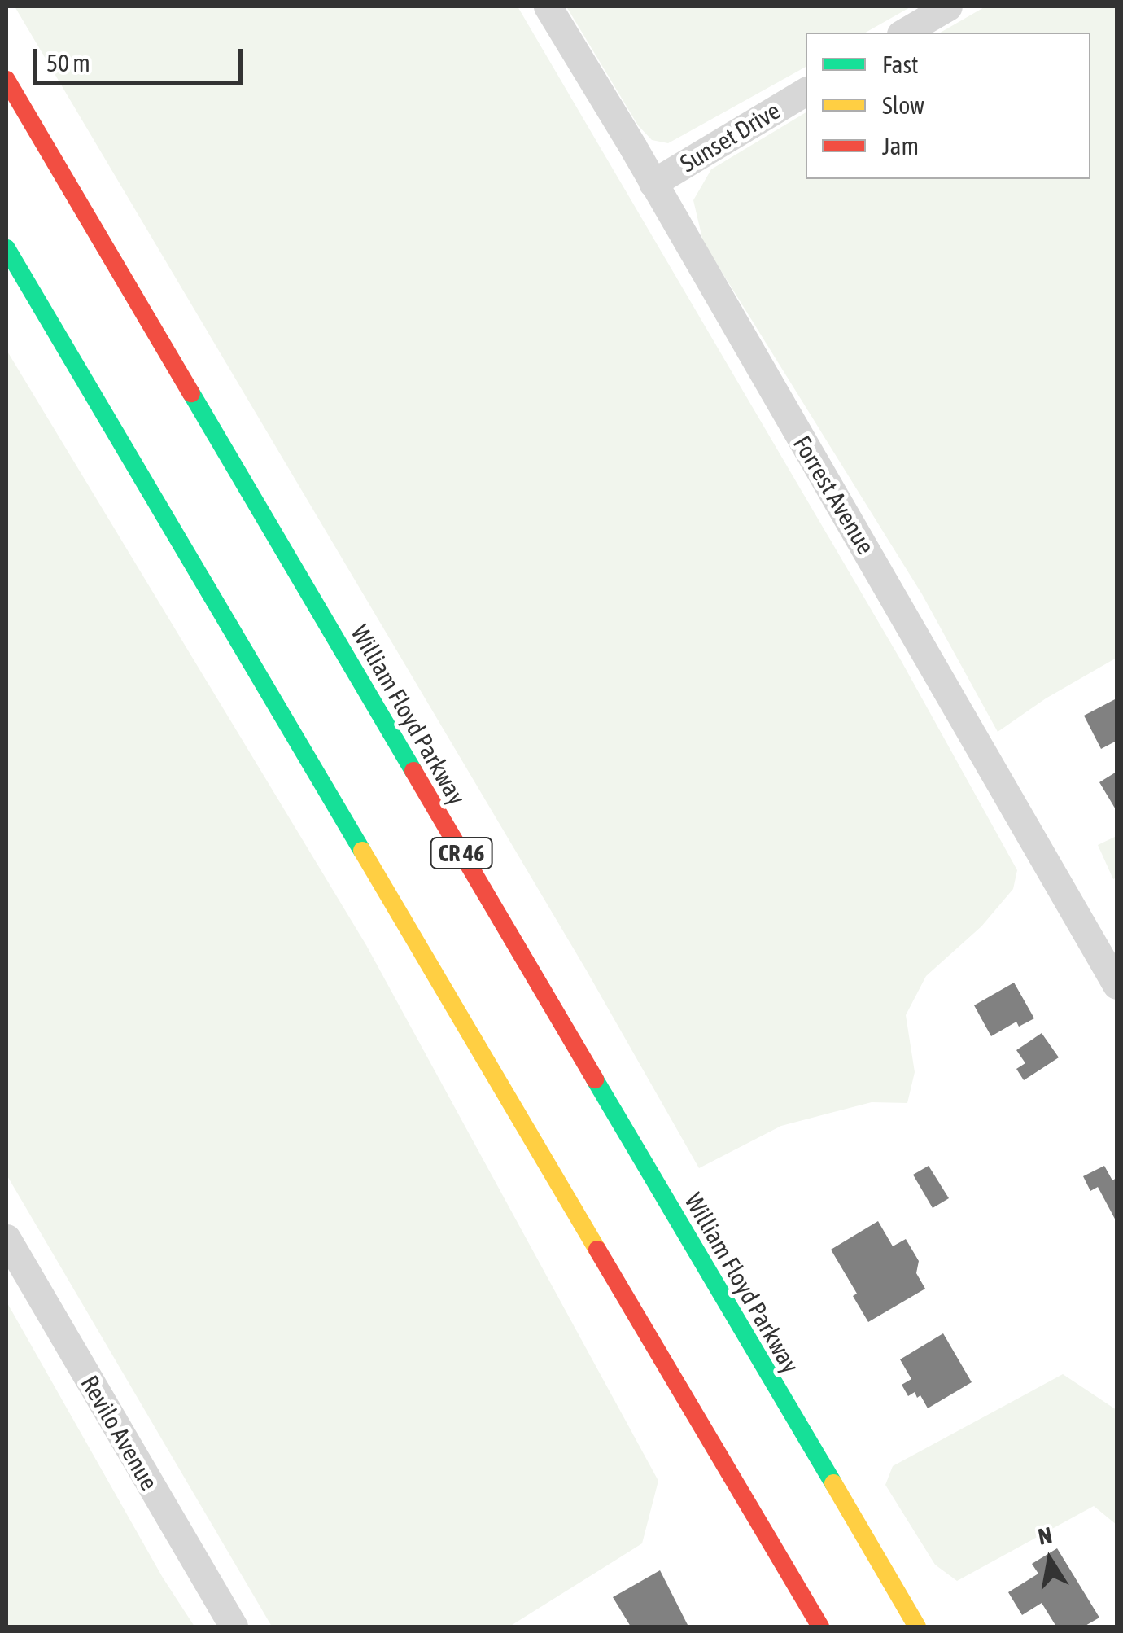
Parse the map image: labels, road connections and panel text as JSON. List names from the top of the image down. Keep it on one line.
{"streets":{"highway":["William Floyd Parkway","CR 46"],"street":["Sunset Drive","Forrest Avenue","Revilo Avenue"]},"crossings":[["Sunset Drive","Forrest Avenue"]],"legend":["Fast","Slow","Jam"],"scale_bar":"50 m","north":"top"}
